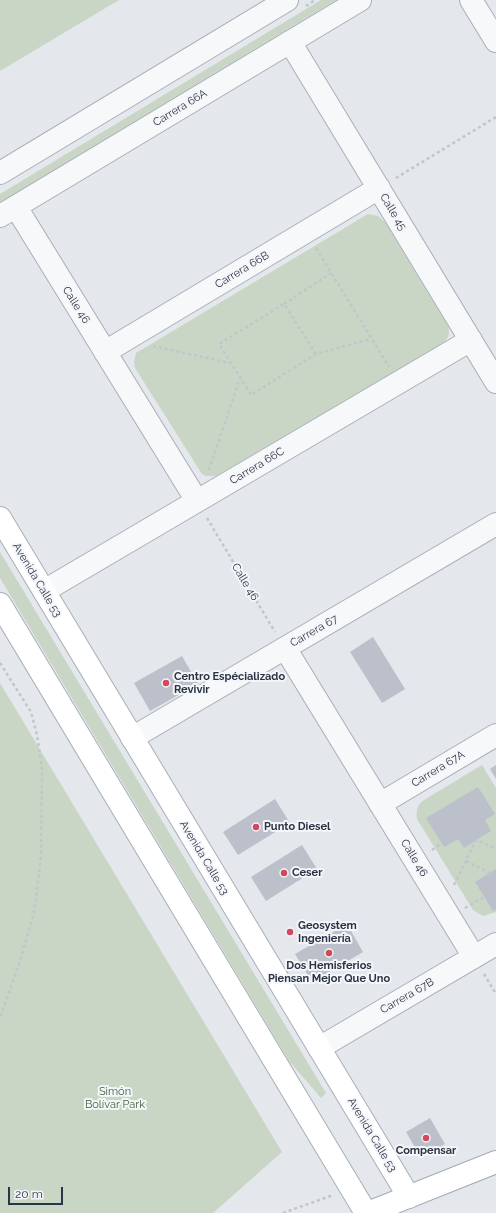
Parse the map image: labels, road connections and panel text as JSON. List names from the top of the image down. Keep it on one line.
{"streets":{"main road":["Avenida Calle 53"],"street":["Carrera 66A","Calle 45","Carrera 66B","Calle 46","Carrera 66C","Carrera 67","Carrera 67A","Carrera 67B"]},"crossings":[["Carrera 66A","Calle 45"],["Carrera 66A","Calle 46"],["Calle 45","Carrera 66B"],["Calle 45","Carrera 66C"],["Carrera 66B","Calle 46"],["Calle 46","Carrera 66C"],["Calle 46","Carrera 67"],["Calle 46","Carrera 67A"],["Calle 46","Carrera 67B"],["Carrera 66C","Avenida Calle 53"],["Avenida Calle 53","Carrera 67"],["Avenida Calle 53","Carrera 67B"]],"parks":["Simón Bolívar Park"],"places":["Centro Espécializado Revivir","Punto Diesel","Ceser","Geosystem Ingeniería","Dos Hemisferios Piensan Mejor Que Uno","Compensar"],"scale_bar":"20 m"}
